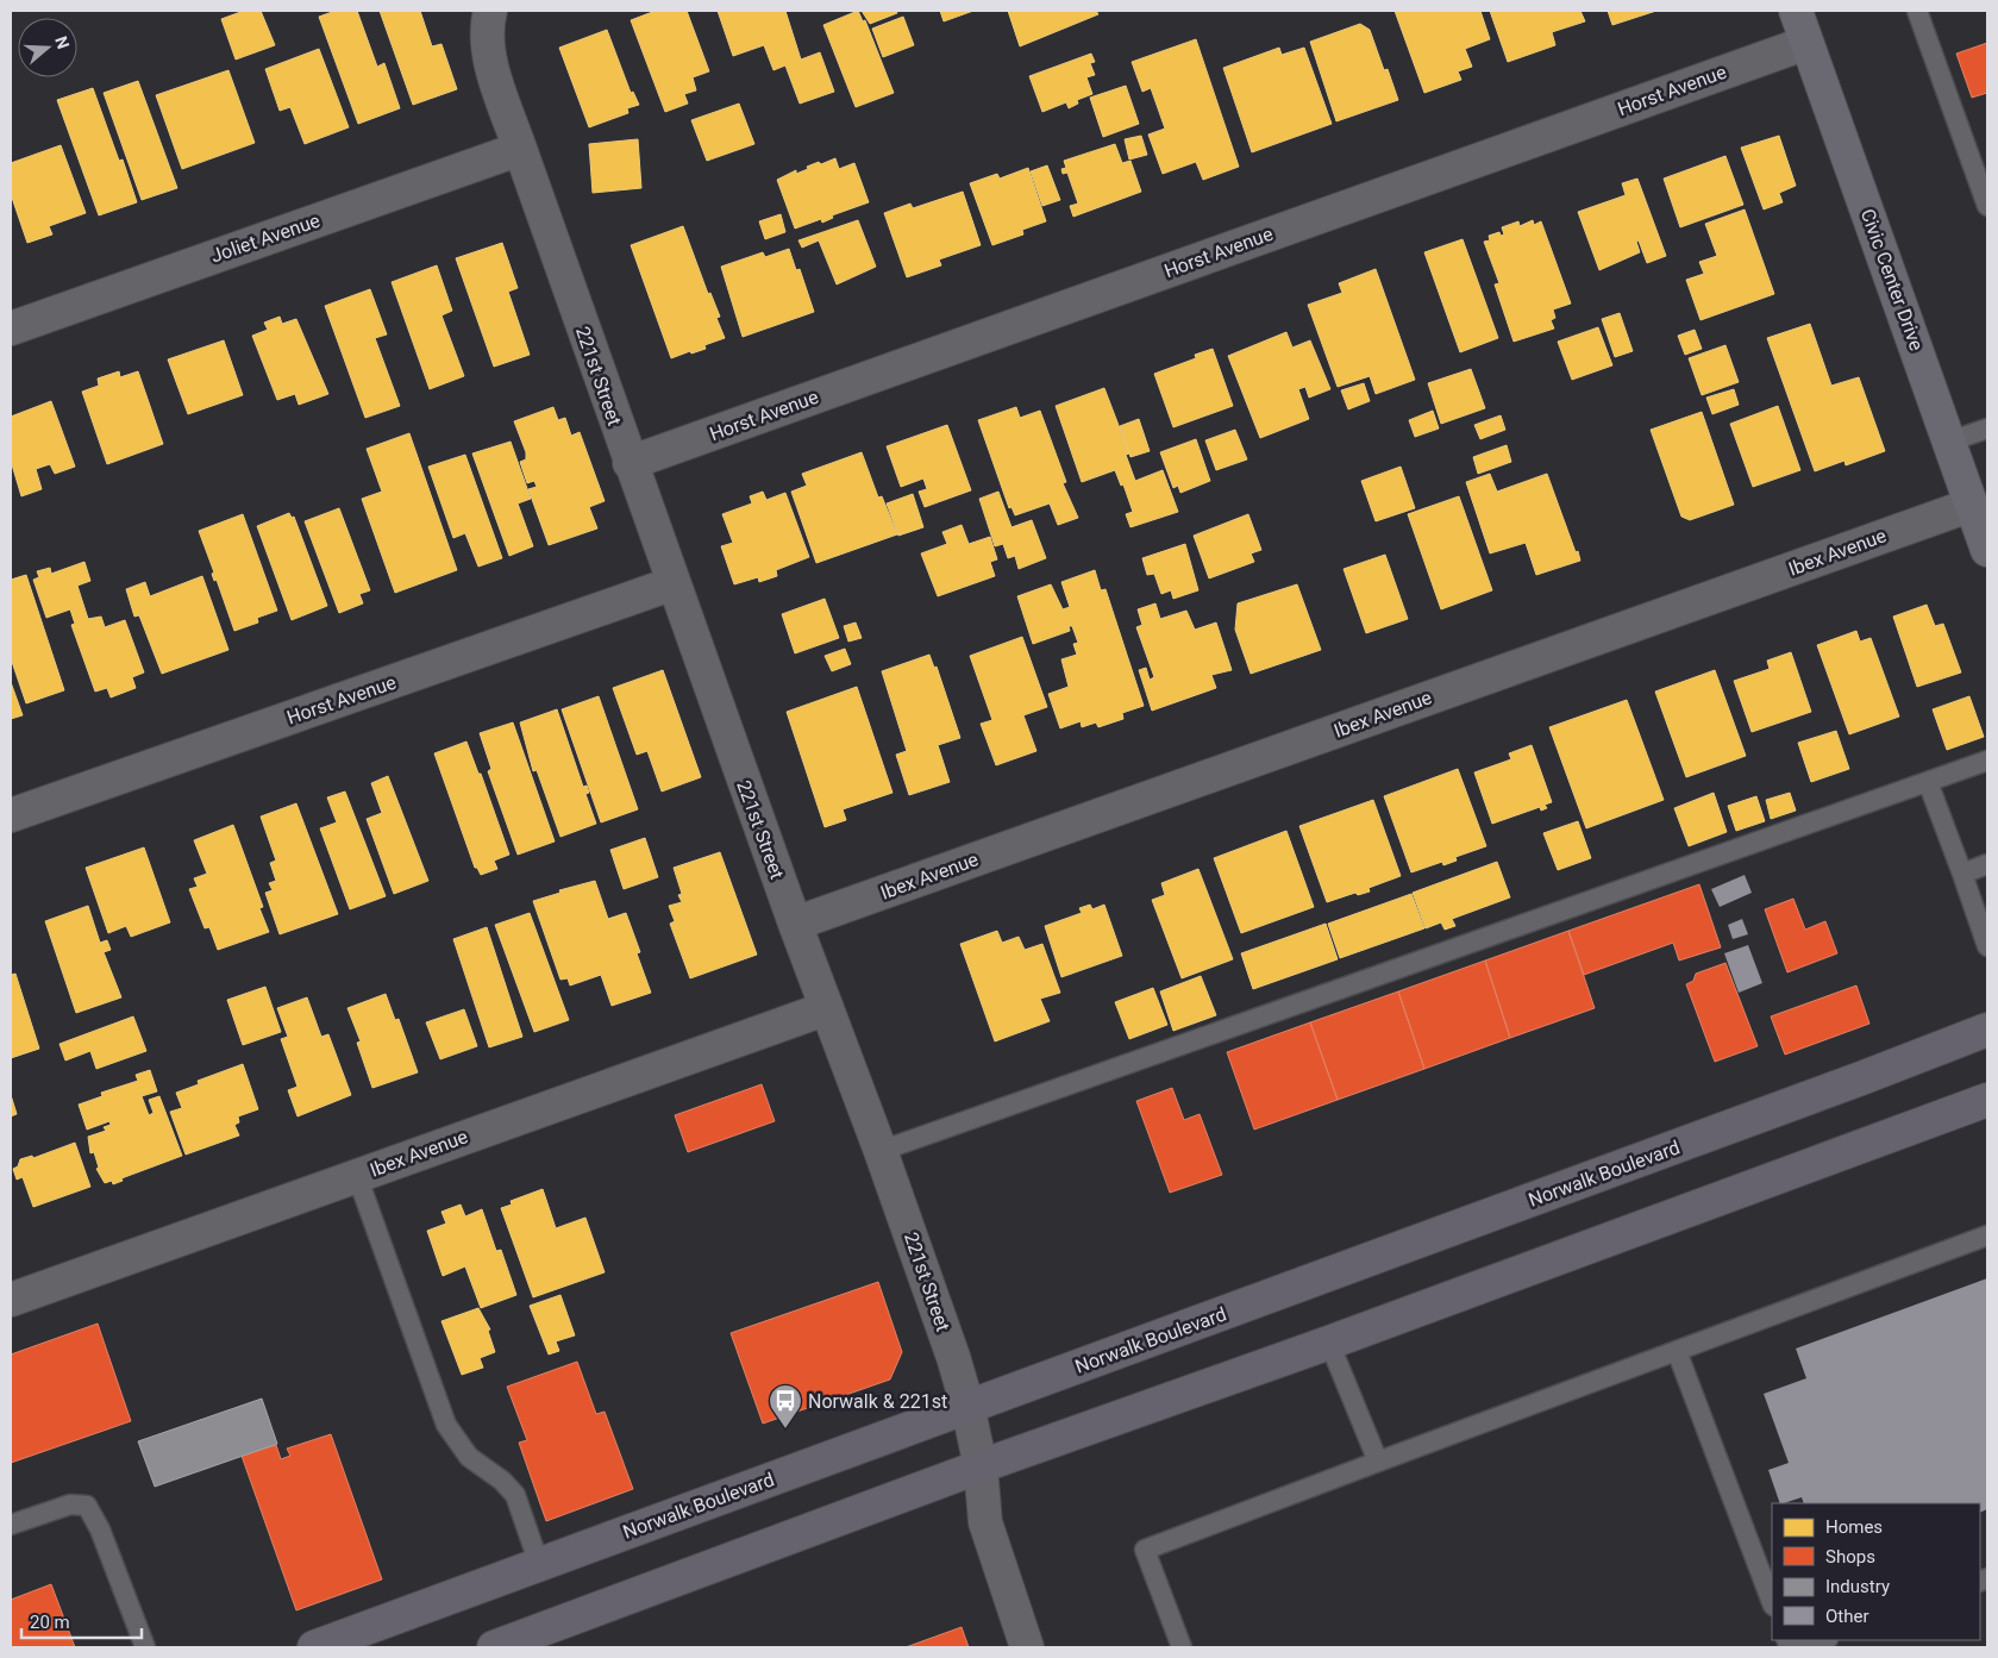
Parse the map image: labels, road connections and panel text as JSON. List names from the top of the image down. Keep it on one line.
{"streets":{"main road":["Norwalk Boulevard"],"street":["Horst Avenue","Joliet Avenue","Civic Center Drive","221st Street","Ibex Avenue"]},"crossings":[["Horst Avenue","Civic Center Drive"],["Horst Avenue","221st Street"],["Joliet Avenue","221st Street"],["Civic Center Drive","Ibex Avenue"],["221st Street","Ibex Avenue"],["221st Street","Norwalk Boulevard"]],"places":{"bus stop":["Norwalk & 221st"]},"legend":["Homes","Shops","Industry","Other"],"scale_bar":"20 m","north":"right"}
